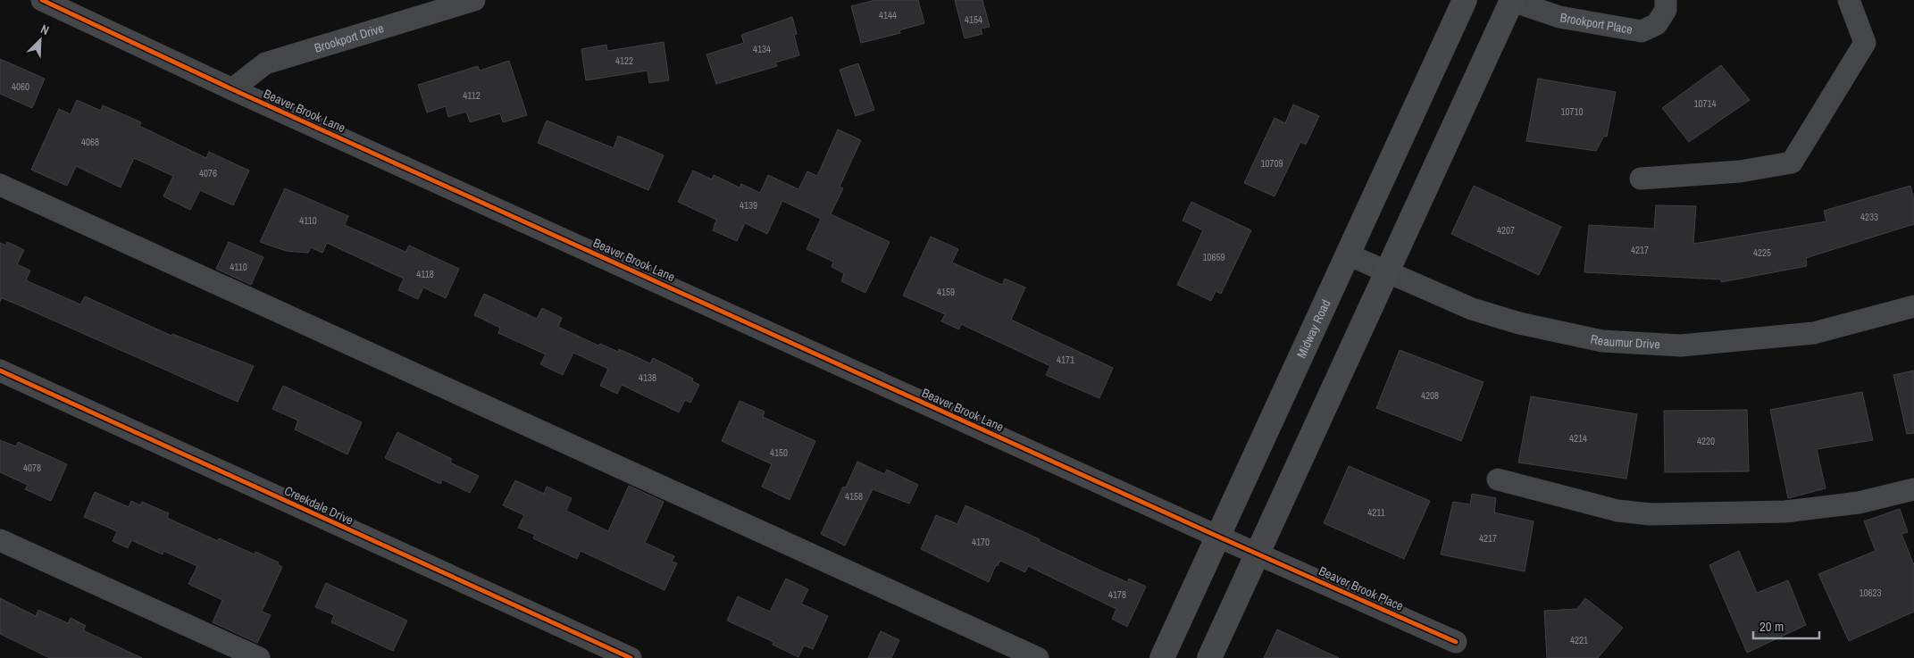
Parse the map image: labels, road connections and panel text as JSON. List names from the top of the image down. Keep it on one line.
{"streets":{"main road":["Midway Road"],"street":["Brookport Place","Brookport Drive","Beaver Brook Lane","Reaumur Drive","Creekdale Drive","Beaver Brook Place"]},"crossings":[["Brookport Drive","Beaver Brook Lane"],["Beaver Brook Lane","Midway Road"],["Beaver Brook Lane","Beaver Brook Place"],["Midway Road","Reaumur Drive"]],"house_numbers":["4144","4154","4134","4122","4060","4112","10714","10710","4068","10709","4076","4139","4233","4110","4207","4217","4225","10659","4110","4118","4159","4171","4138","4208","4214","4220","4150","4078","4158","4211","4217","4170","10623","4178","4221"],"scale_bar":"20 m","north":"top right"}
